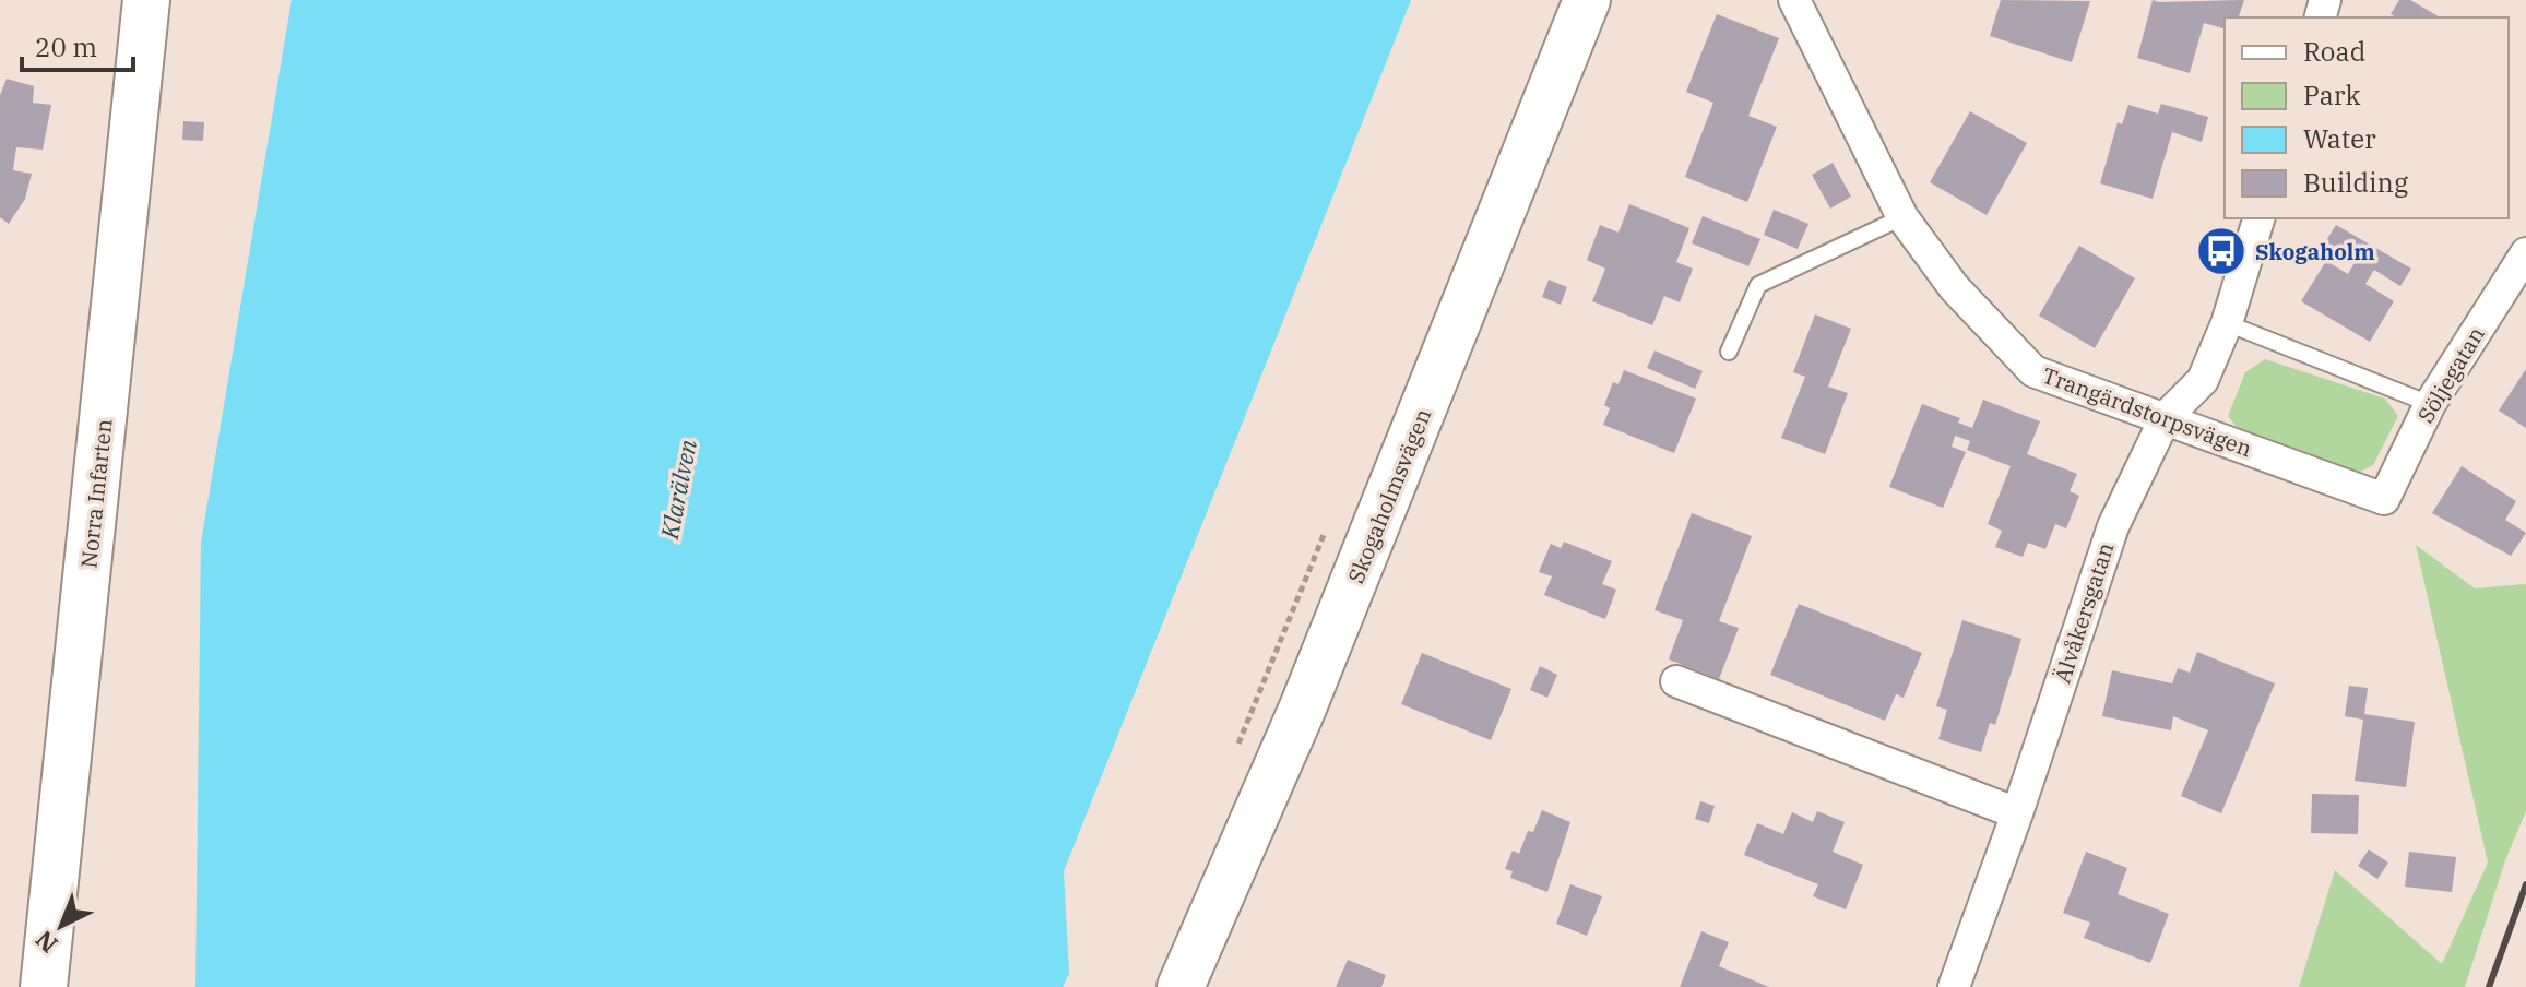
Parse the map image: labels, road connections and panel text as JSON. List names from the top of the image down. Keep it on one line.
{"streets":{"street":["Söljegatan","Trangärdstorpsvägen","Norra Infarten","Skogaholmsvägen","Älvåkersgatan"]},"crossings":[["Söljegatan","Trangärdstorpsvägen"],["Trangärdstorpsvägen","Älvåkersgatan"]],"water":["Klarälven"],"places":{"bus stop":["Skogaholm"]},"legend":["Road","Park","Water","Building"],"scale_bar":"20 m","north":"bottom left"}
